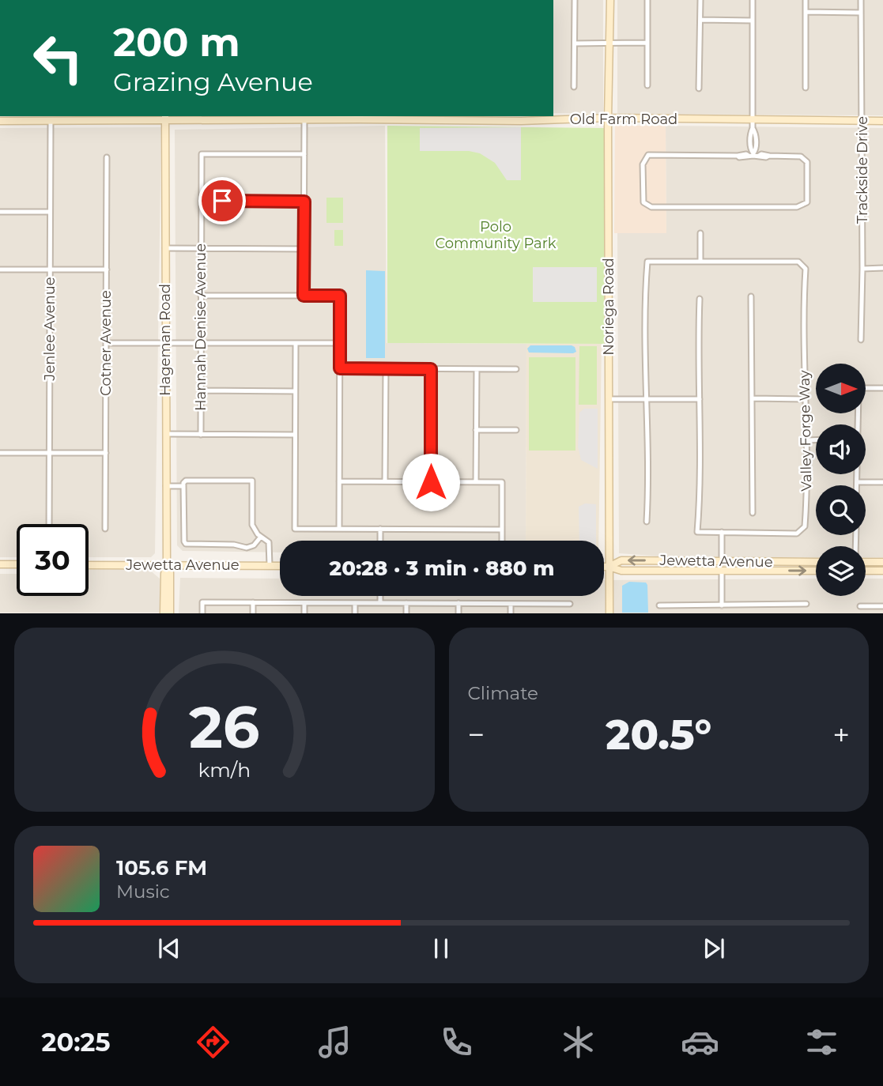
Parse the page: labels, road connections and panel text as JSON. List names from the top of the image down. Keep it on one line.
{"streets":{"street":["Old Farm Road","Trackside Drive","Noriega Road","Hannah Denise Avenue","Jenlee Avenue","Hageman Road","Cotner Avenue","Valley Forge Way","Jewetta Avenue"]},"crossings":[["Old Farm Road","Trackside Drive"],["Old Farm Road","Noriega Road"],["Old Farm Road","Jenlee Avenue"],["Old Farm Road","Hageman Road"],["Noriega Road","Jewetta Avenue"],["Hageman Road","Jewetta Avenue"]],"parks":["Polo Community Park"],"north":"right","page":{"turn":["200 m","Grazing Avenue"],"limit":"30","trip":"20:28 · 3 min · 880 m","tile":"Climate","heat":["−","20.5°","+"],"song":["105.6 FM","Music"],"tabs":"20:25","gauge":["26","km/h"]}}
